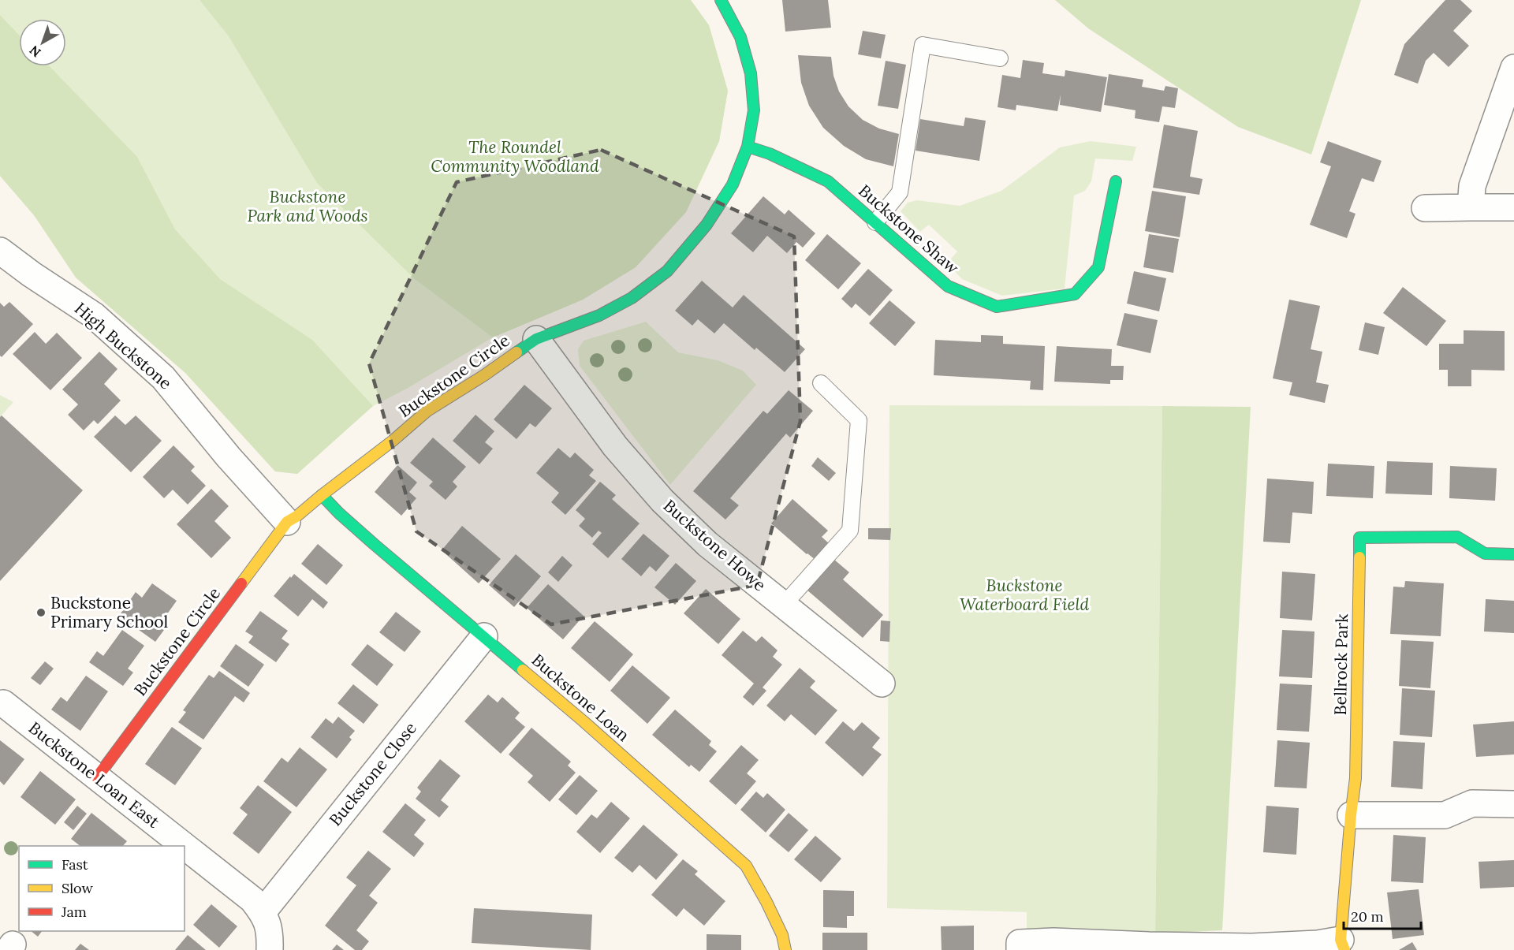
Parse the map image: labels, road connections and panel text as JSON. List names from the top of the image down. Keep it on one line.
{"streets":{"street":["Buckstone Shaw","High Buckstone","Buckstone Circle","Buckstone Howe","Bellrock Park","Buckstone Loan","Buckstone Close","Buckstone Loan East"]},"crossings":[["Buckstone Shaw","Buckstone Circle"],["High Buckstone","Buckstone Circle"],["Buckstone Circle","Buckstone Howe"],["Buckstone Circle","Buckstone Loan"],["Buckstone Circle","Buckstone Loan East"],["Buckstone Loan","Buckstone Close"],["Buckstone Close","Buckstone Loan East"]],"parks":["The Roundel Community Woodland","Buckstone Park and Woods","Buckstone Waterboard Field"],"places":["Buckstone Primary School"],"legend":["Fast","Slow","Jam"],"scale_bar":"20 m","north":"bottom left"}
